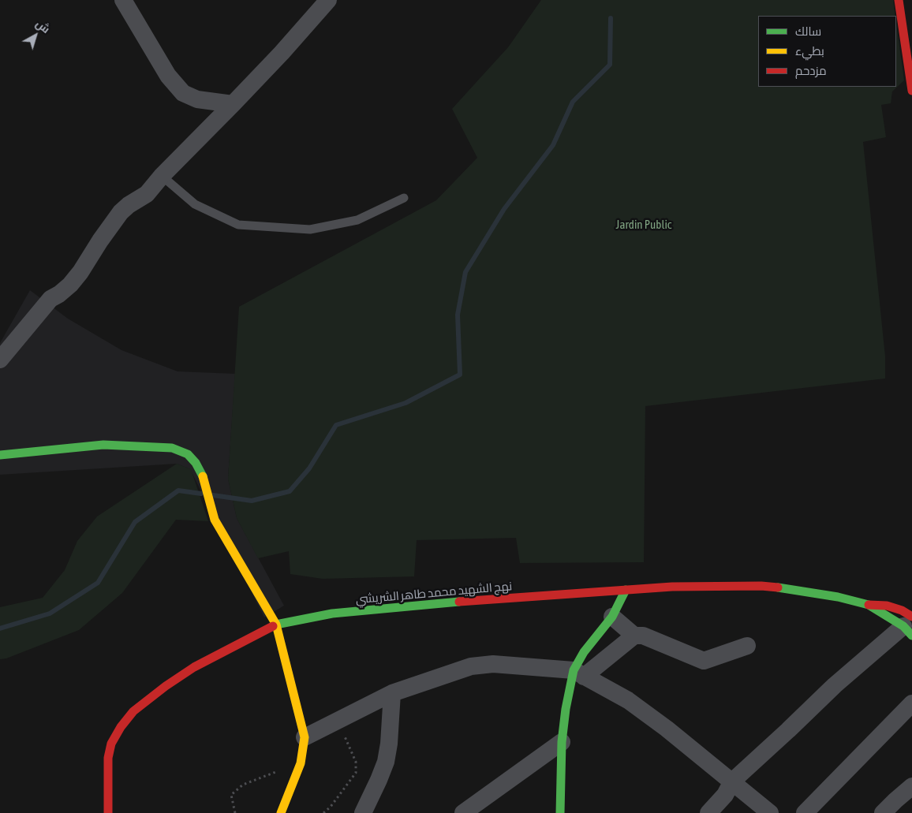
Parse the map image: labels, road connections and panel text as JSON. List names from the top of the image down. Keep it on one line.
{"streets":{"street":["نهج الشهيد محمد طاهر الشريشي"]},"parks":["Jardin Public"],"legend":["سالك","بطيء","مزدحم"],"north":"top right"}
